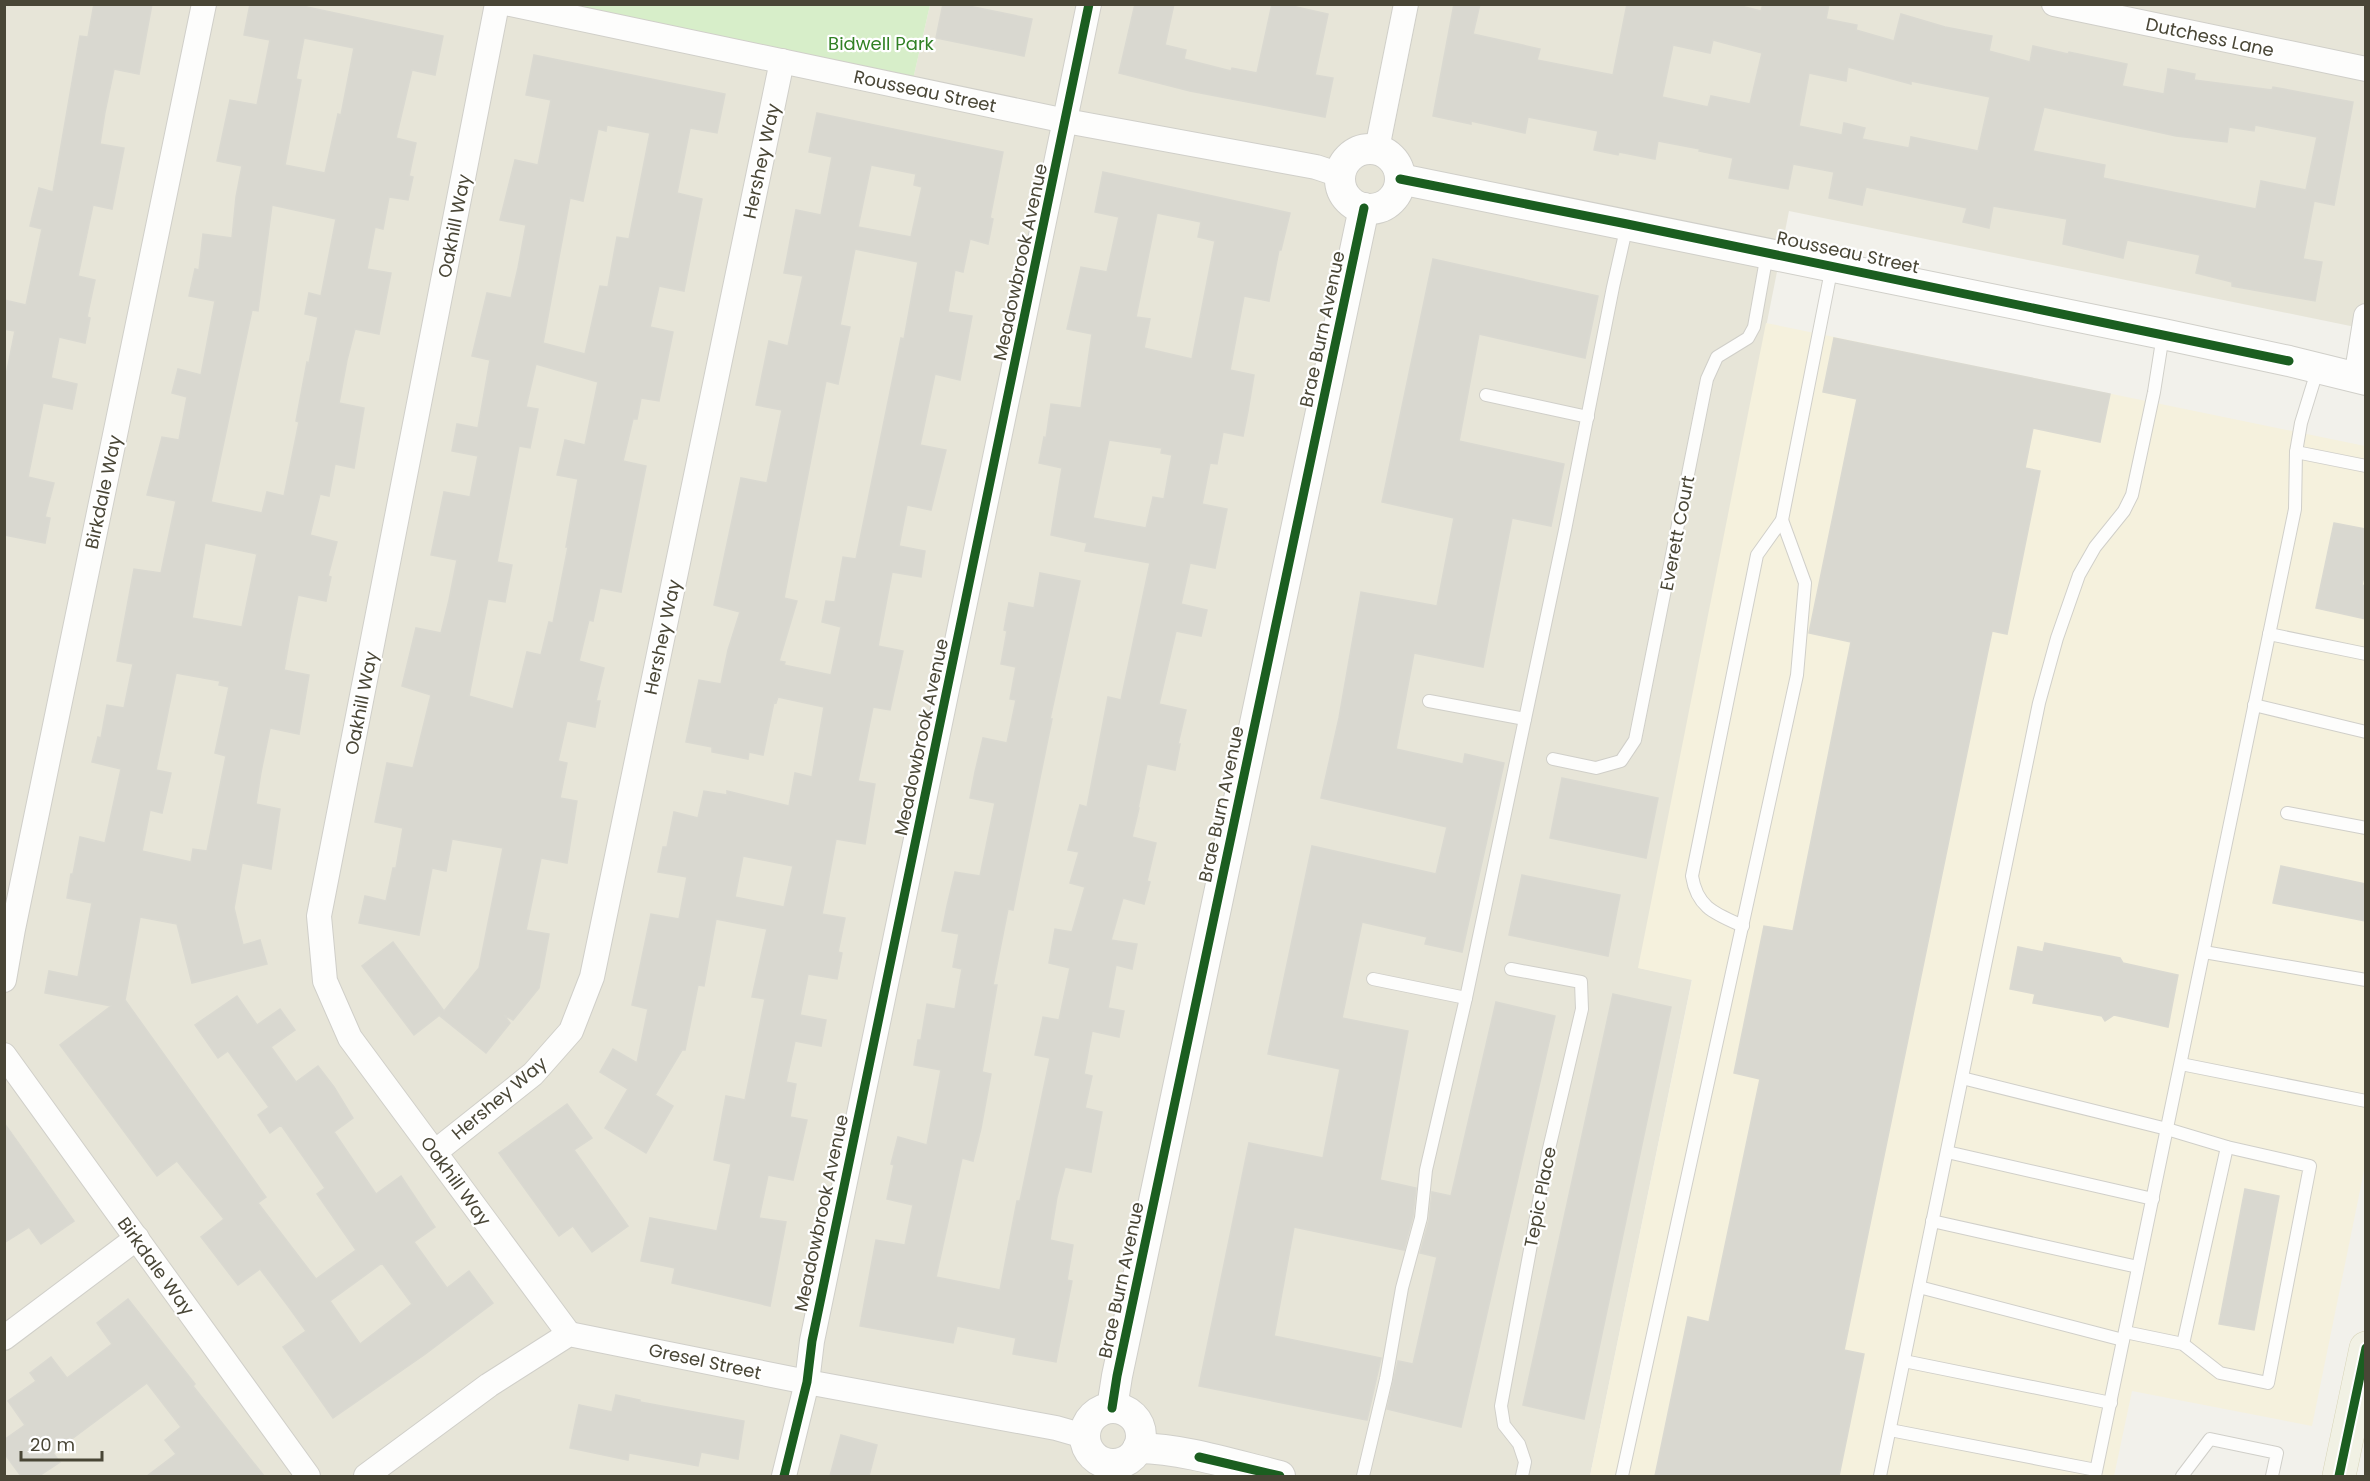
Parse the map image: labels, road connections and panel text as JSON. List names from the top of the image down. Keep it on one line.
{"streets":{"street":["Dutchess Lane","Rousseau Street","Hershey Way","Oakhill Way","Meadowbrook Avenue","Brae Burn Avenue","Birkdale Way","Gresel Street"],"lane":["Everett Court","Tepic Place"]},"crossings":[["Rousseau Street","Hershey Way"],["Rousseau Street","Meadowbrook Avenue"],["Rousseau Street","Brae Burn Avenue"],["Rousseau Street","Everett Court"],["Hershey Way","Oakhill Way"],["Oakhill Way","Gresel Street"],["Meadowbrook Avenue","Gresel Street"],["Brae Burn Avenue","Gresel Street"]],"parks":["Bidwell Park"],"scale_bar":"20 m"}
